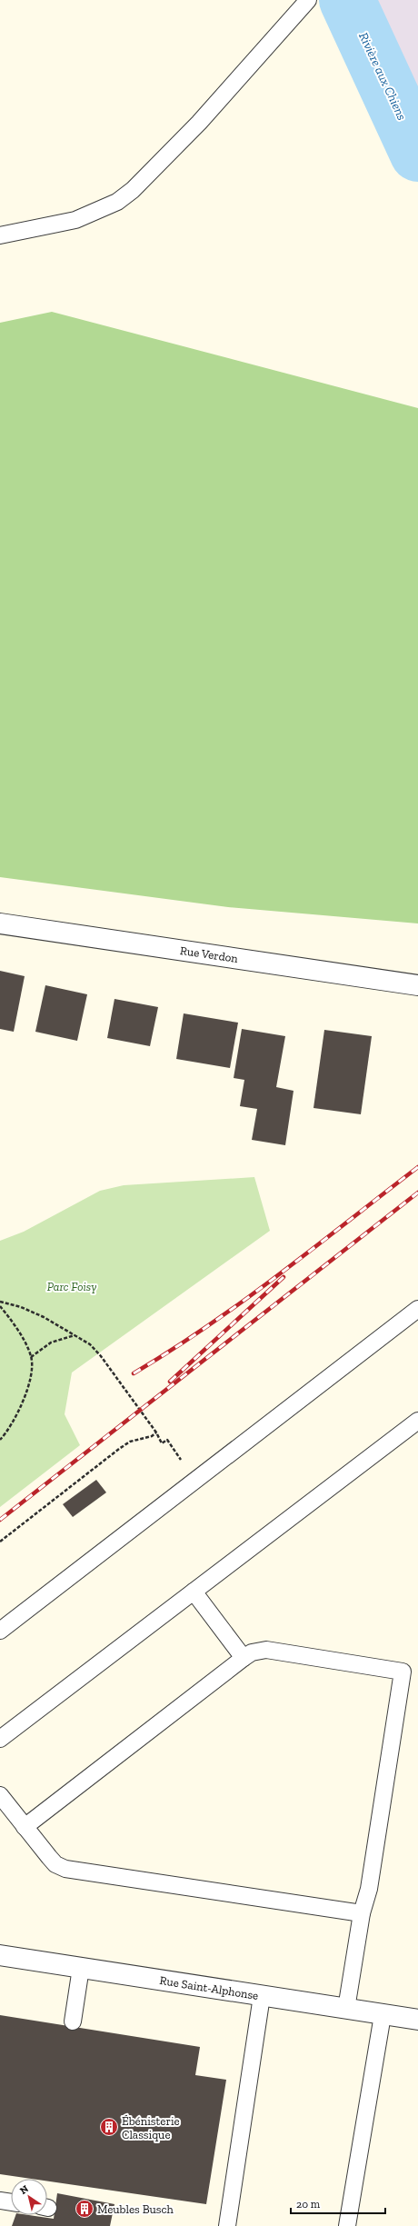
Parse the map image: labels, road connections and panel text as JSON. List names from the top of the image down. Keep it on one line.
{"streets":{"street":["Rue Verdon","Rue Saint-Alphonse"]},"water":["Rivière aux Chiens"],"parks":["Parc Foisy"],"places":{"building":["Ébénisterie Classique","Meubles Busch"]},"scale_bar":"20 m","north":"top left"}
